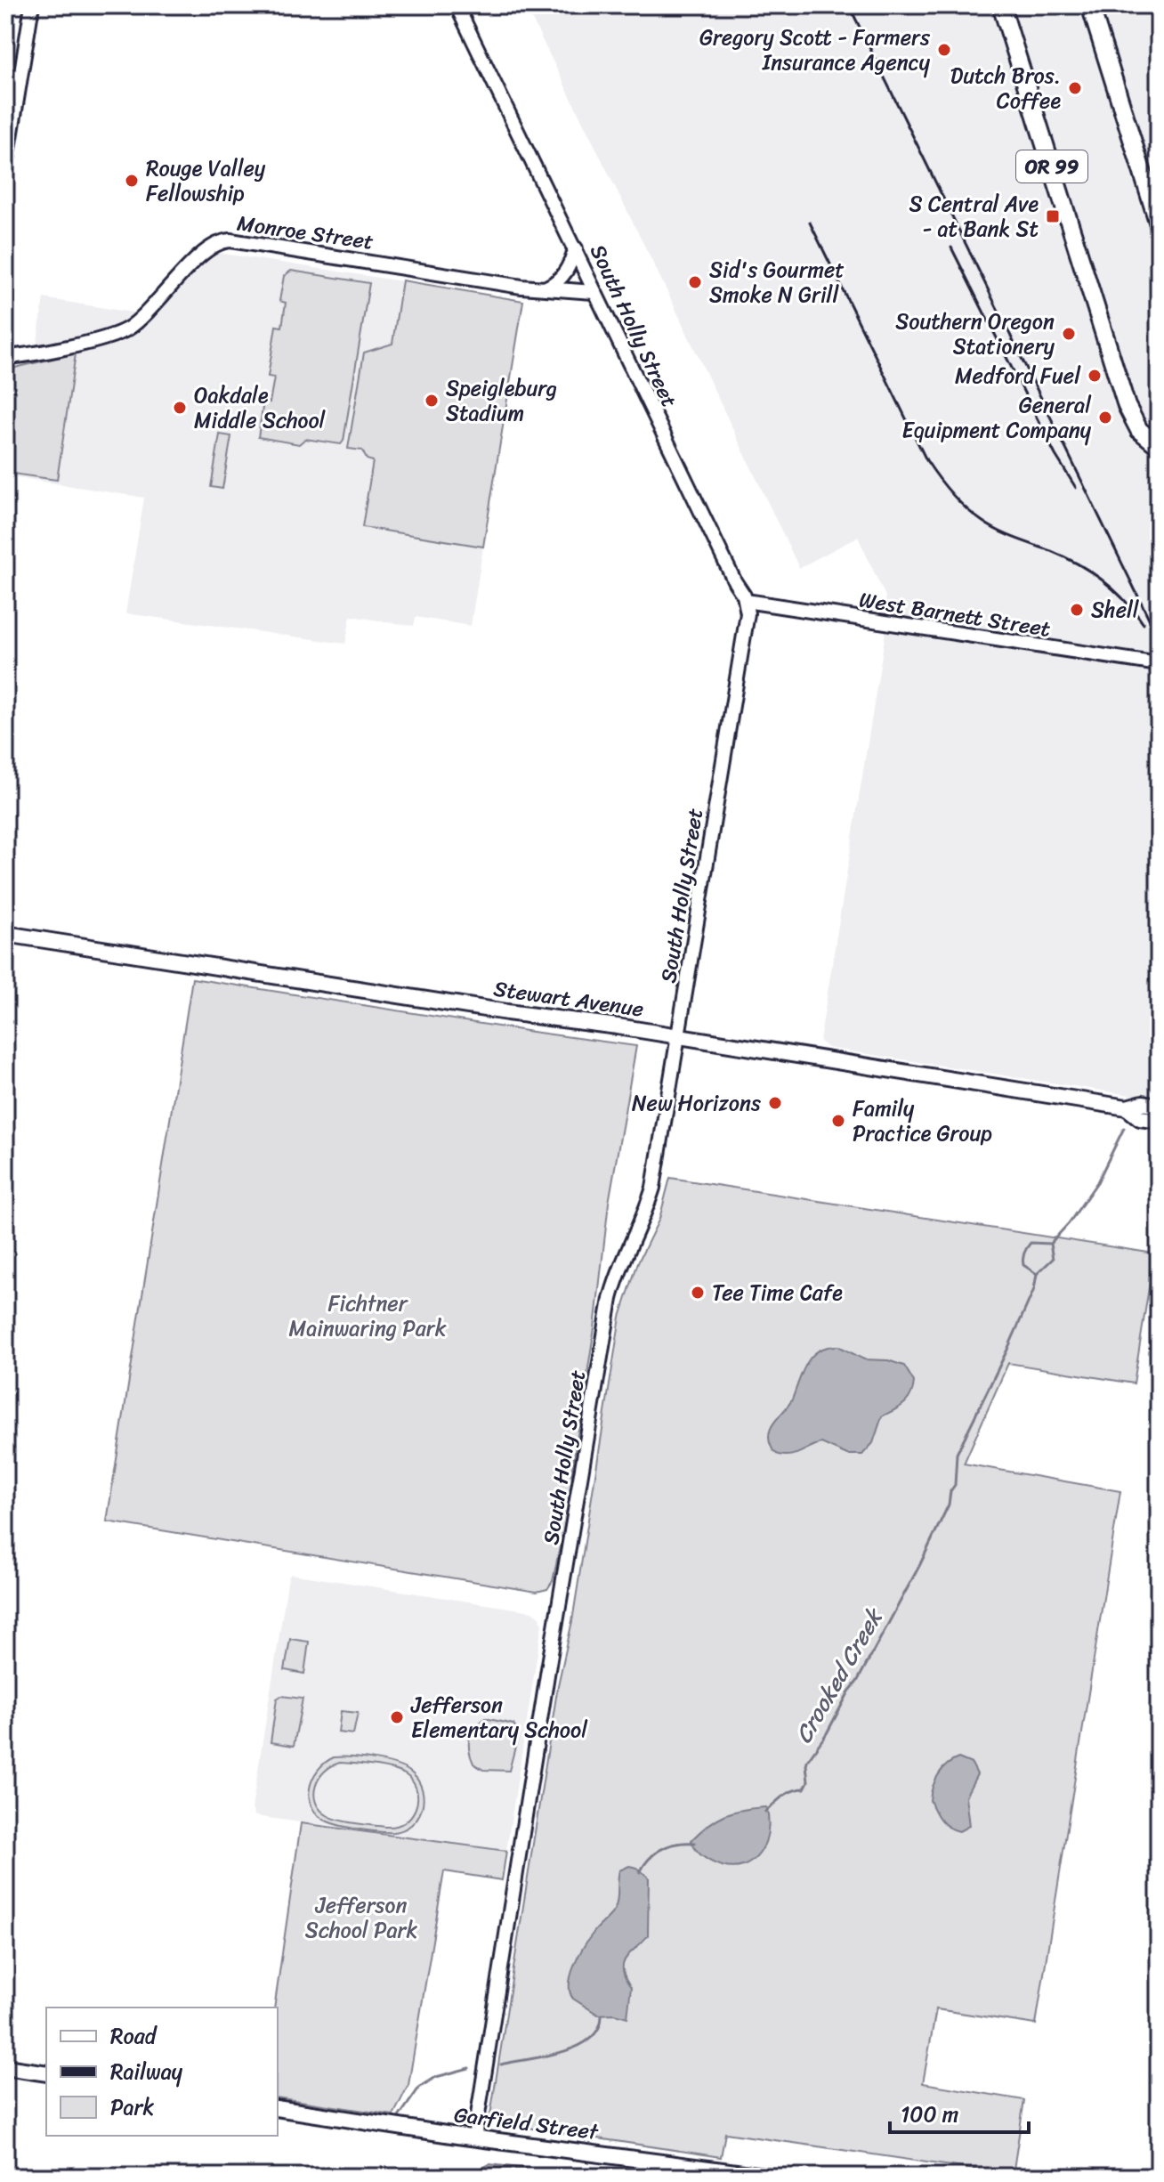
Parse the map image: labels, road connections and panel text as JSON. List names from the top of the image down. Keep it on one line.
{"streets":{"main road":["OR 99","Stewart Avenue","Garfield Street"],"street":["Monroe Street","South Holly Street","West Barnett Street"]},"crossings":[["Monroe Street","South Holly Street"],["South Holly Street","West Barnett Street"],["South Holly Street","Stewart Avenue"],["South Holly Street","Garfield Street"]],"water":["Crooked Creek"],"parks":["Fichtner Mainwaring Park","Jefferson School Park"],"places":{"other":["Gregory Scott - Farmers Insurance Agency","Dutch Bros. Coffee","Rouge Valley Fellowship","Sid's Gourmet Smoke N Grill","Southern Oregon Stationery","Medford Fuel","Speigleburg Stadium","Oakdale Middle School","General Equipment Company","Shell","New Horizons","Family Practice Group","Tee Time Cafe","Jefferson Elementary School"],"transit":["S Central Ave - at Bank St"]},"legend":["Road","Railway","Park"],"scale_bar":"100 m"}
